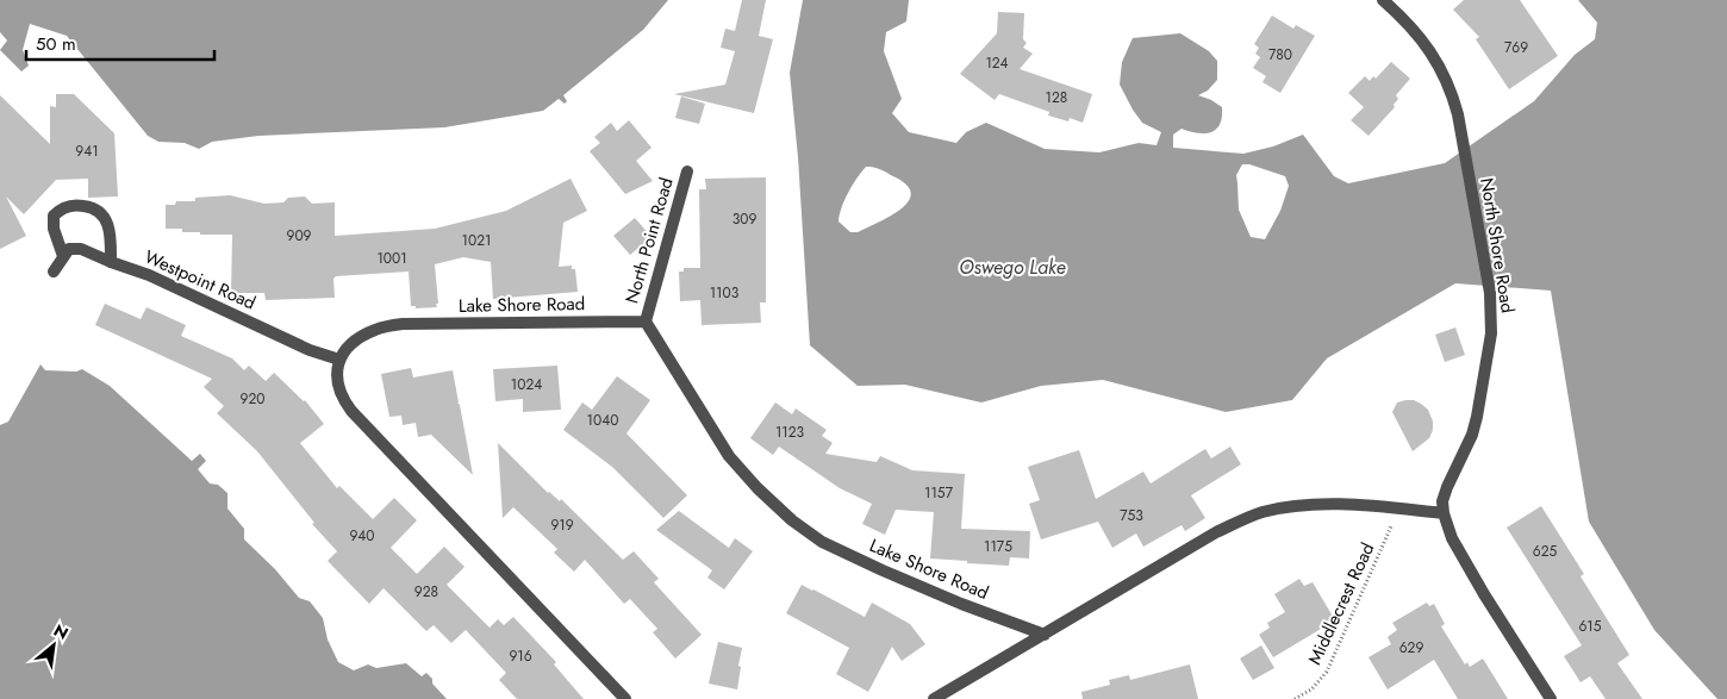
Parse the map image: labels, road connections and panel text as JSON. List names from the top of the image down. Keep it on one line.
{"streets":{"street":["North Point Road","North Shore Road","Westpoint Road","Lake Shore Road"],"path":["Middlecrest Road"]},"crossings":[["North Point Road","Lake Shore Road"],["Westpoint Road","Lake Shore Road"]],"water":["Oswego Lake"],"house_numbers":["769","780","124","128","941","309","909","1021","1001","1103","1024","920","1040","1123","1157","753","919","940","1175","625","928","615","629","916"],"scale_bar":"50 m","north":"top right"}
